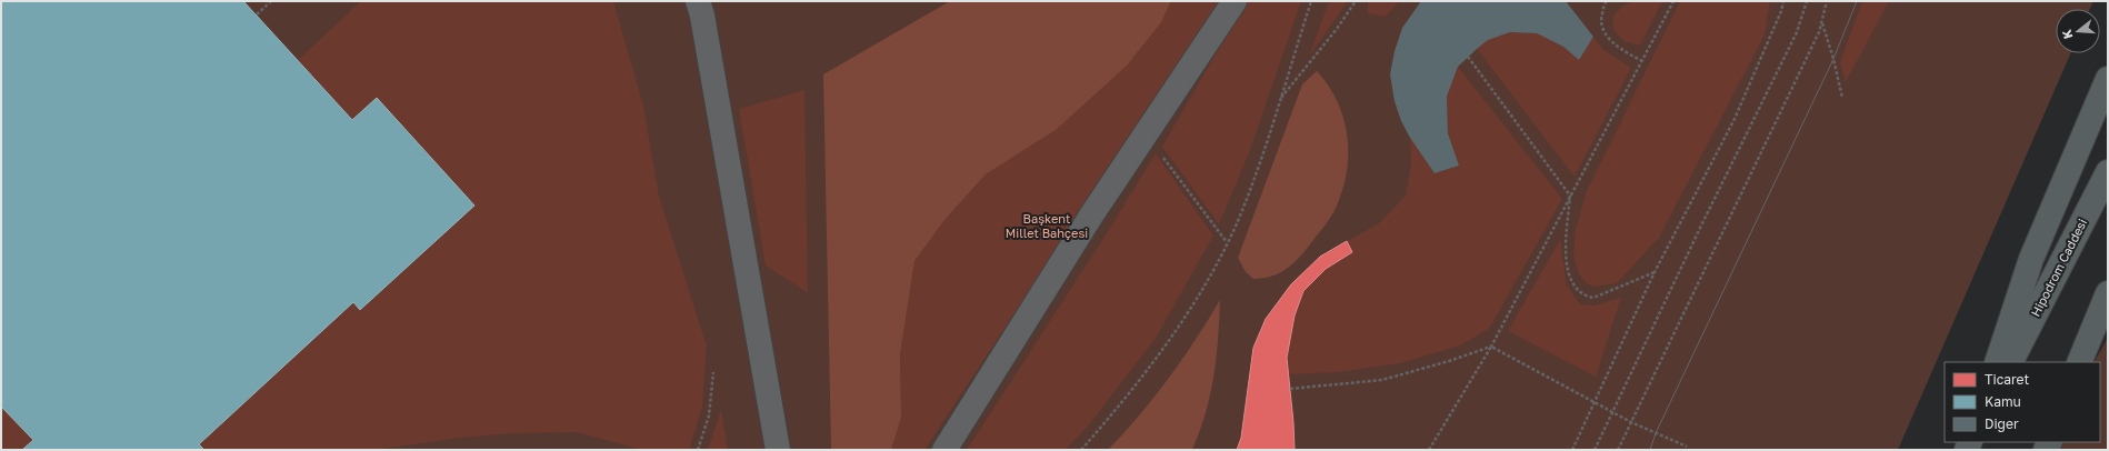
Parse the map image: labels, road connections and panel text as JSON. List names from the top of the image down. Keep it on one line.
{"streets":{"main road":["Hipodrom Caddesi"]},"parks":["Başkent Millet Bahçesi"],"legend":["Ticaret","Kamu","Diğer"],"north":"left"}
